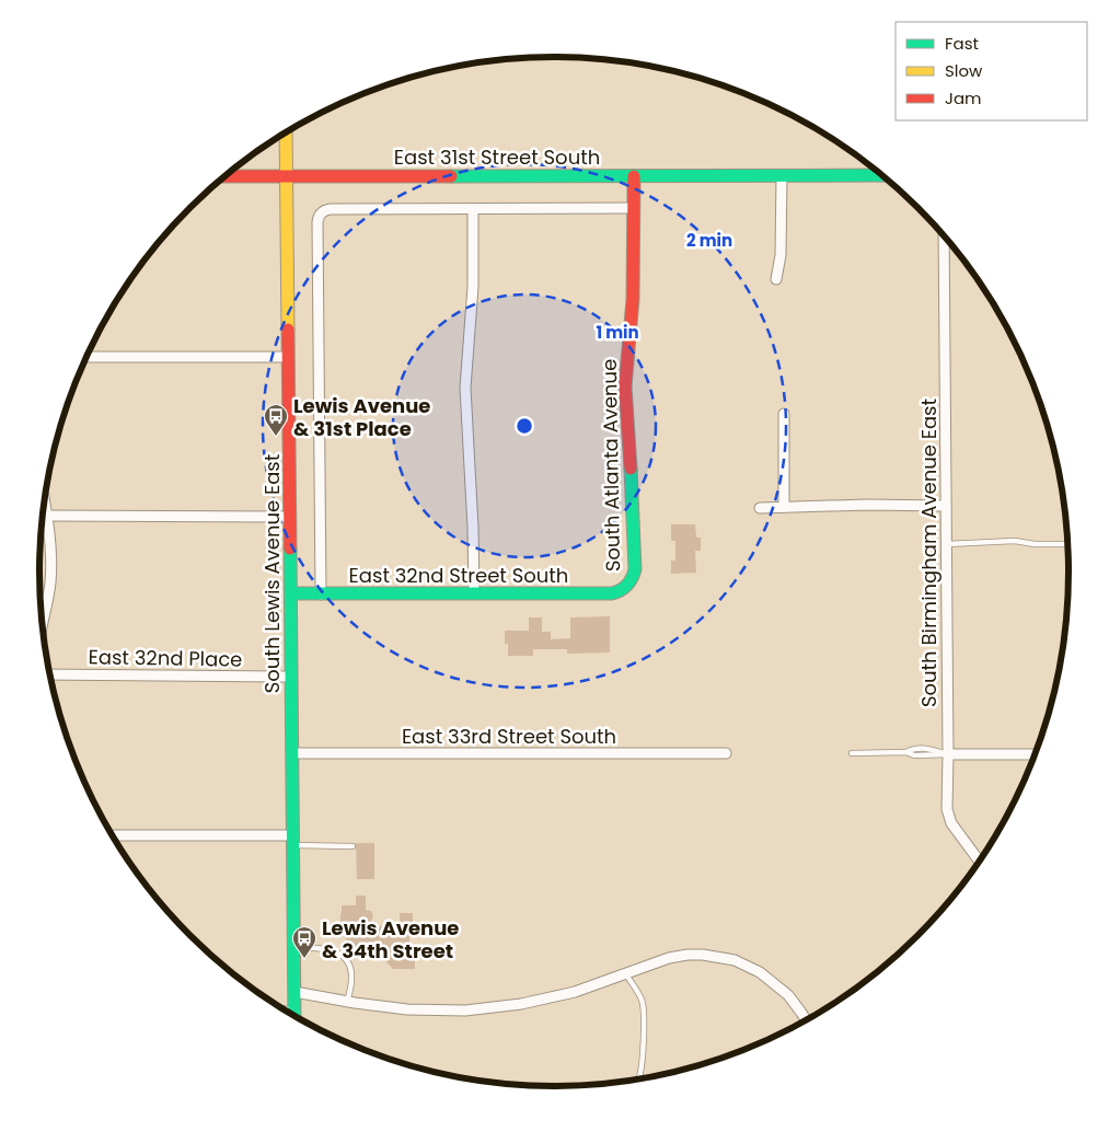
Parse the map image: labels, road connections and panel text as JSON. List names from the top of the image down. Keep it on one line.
{"streets":{"main road":["East 31st Street South","South Atlanta Avenue","South Lewis Avenue East","East 32nd Street South"],"street":["South Birmingham Avenue East","East 32nd Place","East 33rd Street South"]},"crossings":[["East 31st Street South","South Atlanta Avenue"],["East 31st Street South","South Lewis Avenue East"],["South Atlanta Avenue","East 32nd Street South"],["South Lewis Avenue East","East 32nd Street South"],["South Lewis Avenue East","East 32nd Place"],["South Lewis Avenue East","East 33rd Street South"]],"places":{"bus stop":["Lewis Avenue & 31st Place","Lewis Avenue & 34th Street"]},"legend":["Fast","Slow","Jam"],"rings":["2 min","1 min"]}
